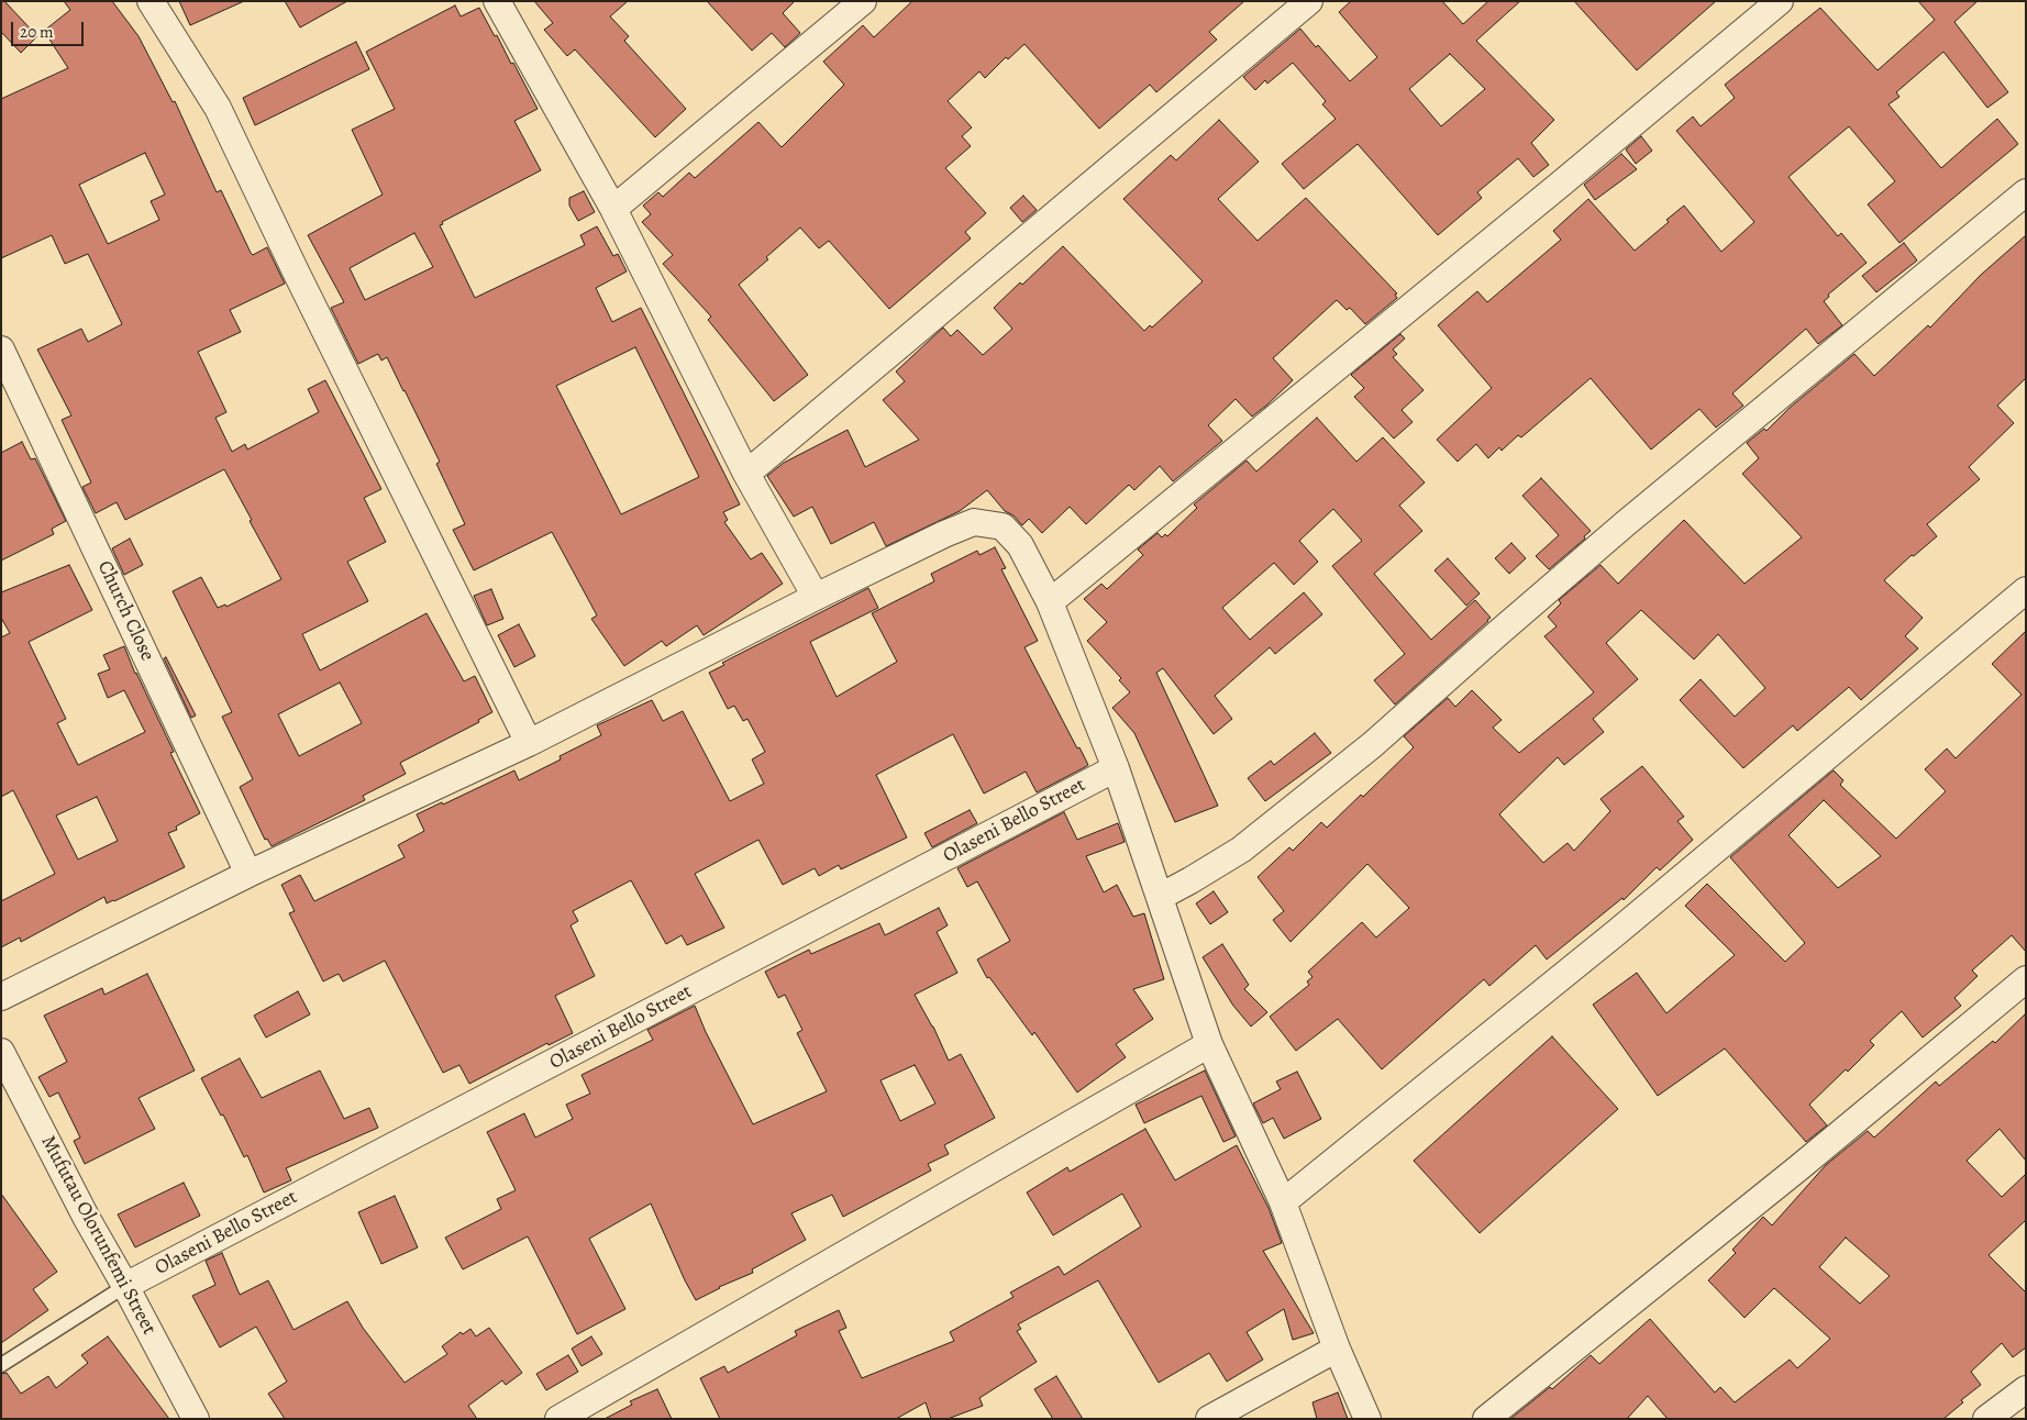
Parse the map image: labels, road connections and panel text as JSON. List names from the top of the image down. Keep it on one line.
{"streets":{"street":["Church Close","Olaseni Bello Street","Mufutau Olorunfemi Street"]},"crossings":[["Olaseni Bello Street","Mufutau Olorunfemi Street"]],"scale_bar":"20 m"}
